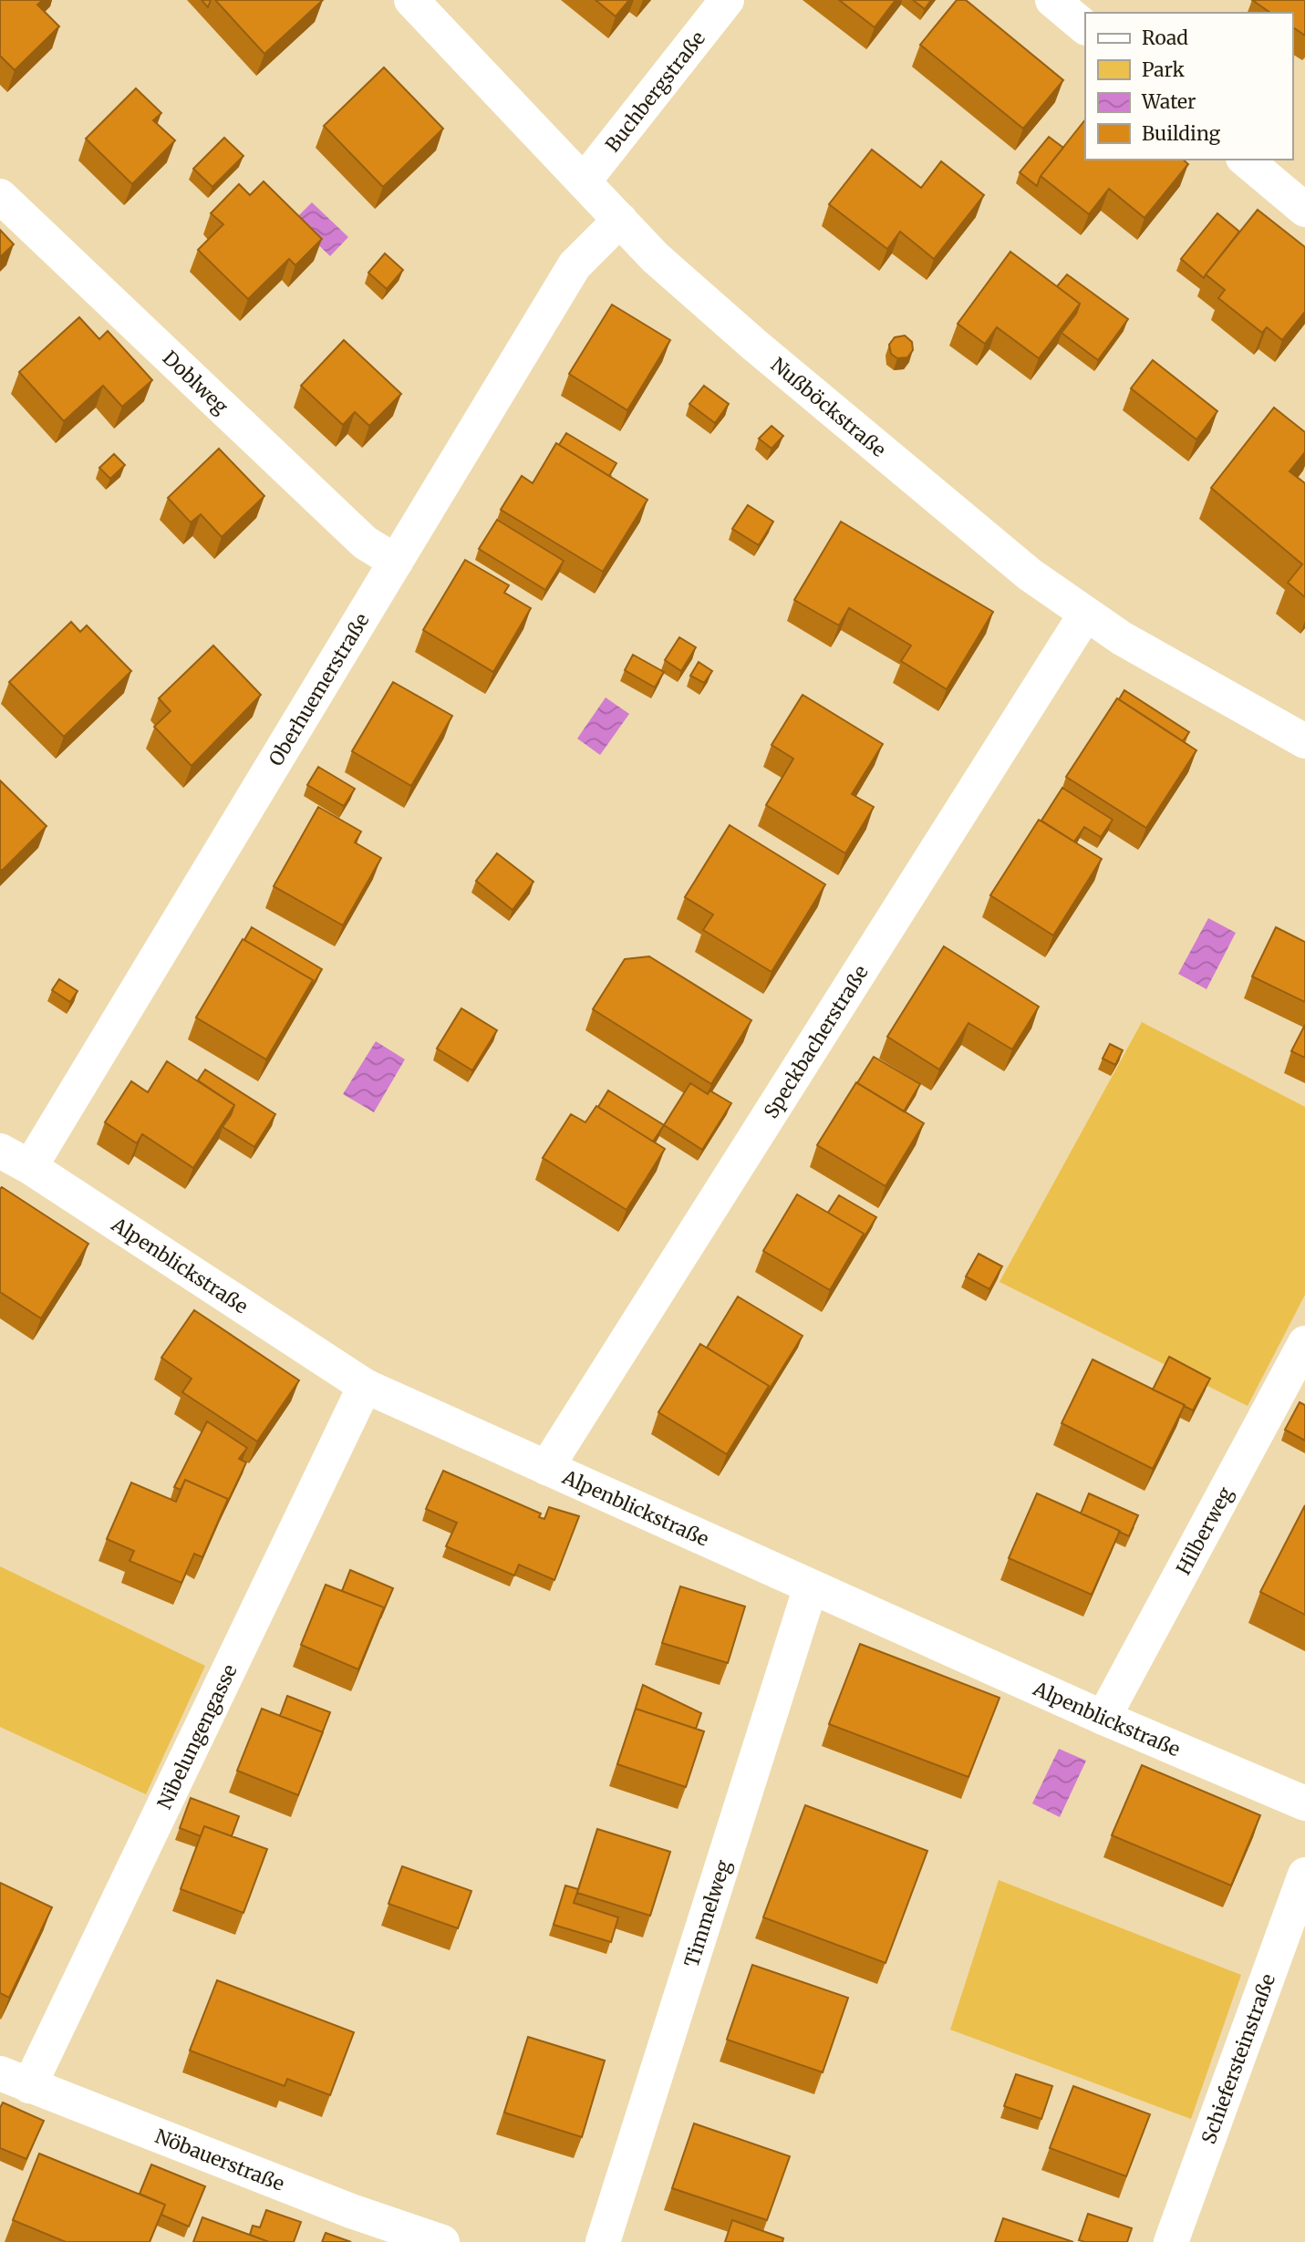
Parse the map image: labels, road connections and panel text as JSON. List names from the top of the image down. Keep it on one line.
{"streets":{"street":["Buchbergstraße","Doblweg","Nußböckstraße","Oberhuemerstraße","Speckbacherstraße","Alpenblickstraße","Hilberweg","Nibelungengasse","Timmelweg","Schiefersteinstraße","Nöbauerstraße"]},"crossings":[["Buchbergstraße","Nußböckstraße"],["Doblweg","Oberhuemerstraße"],["Nußböckstraße","Oberhuemerstraße"],["Nußböckstraße","Speckbacherstraße"],["Oberhuemerstraße","Alpenblickstraße"],["Speckbacherstraße","Alpenblickstraße"],["Alpenblickstraße","Hilberweg"],["Alpenblickstraße","Nibelungengasse"],["Alpenblickstraße","Timmelweg"],["Nibelungengasse","Nöbauerstraße"]],"legend":["Road","Park","Water","Building"]}
